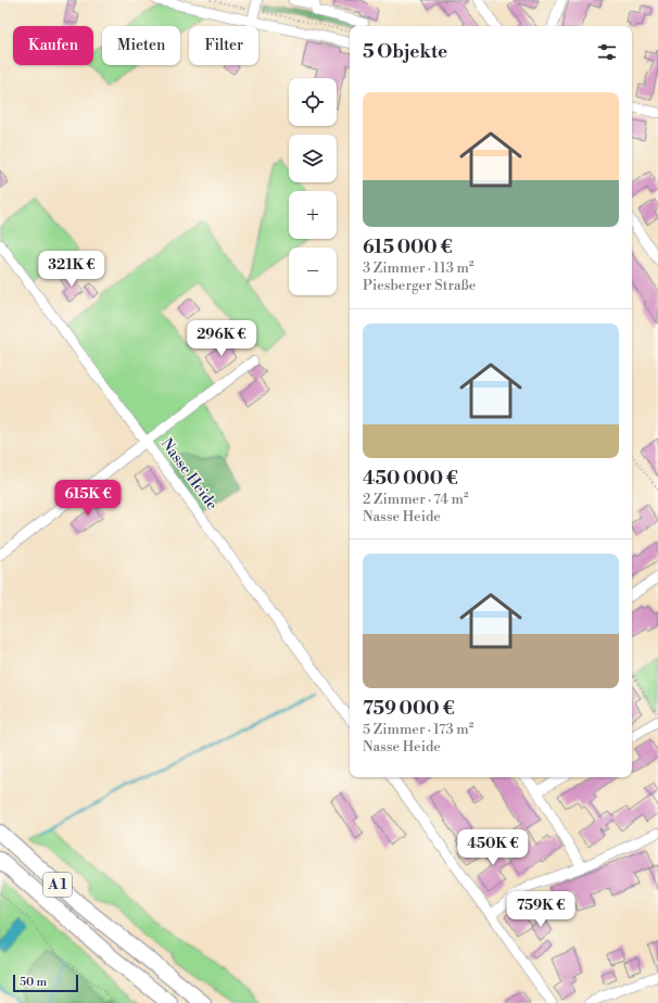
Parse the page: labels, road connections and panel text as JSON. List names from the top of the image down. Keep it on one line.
{"streets":{"highway":["A 1"],"street":["Nasse Heide"]},"scale_bar":"50 m","page":{"chip":["Kaufen","Mieten","Filter"],"heading":"5 Objekte","map_buttons":["+","−"],"list":[{"name":"615 000 €","note":"3 Zimmer · 113 m² · Piesberger Straße"},{"name":"450 000 €","note":"2 Zimmer · 74 m² · Nasse Heide"},{"name":"759 000 €","note":"5 Zimmer · 173 m² · Nasse Heide"}],"price":["321K €","296K €","615K €","450K €","759K €"],"scale":"50 m"}}
